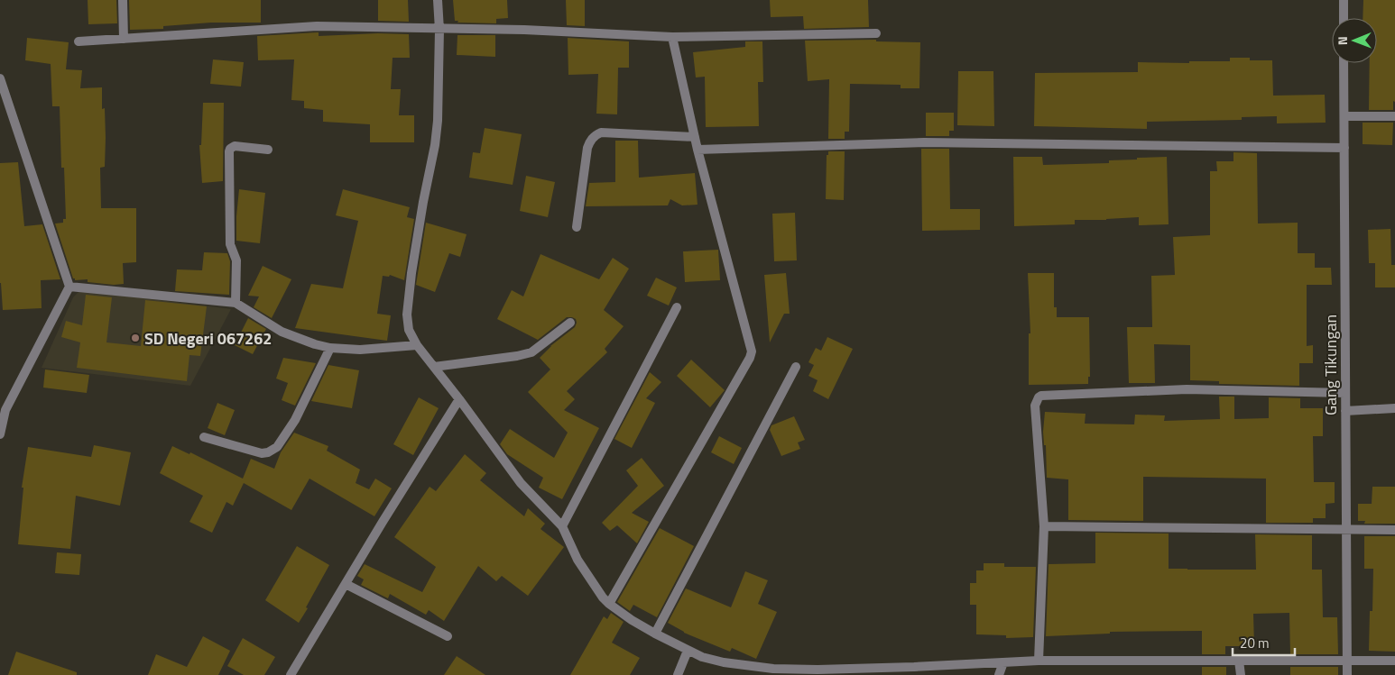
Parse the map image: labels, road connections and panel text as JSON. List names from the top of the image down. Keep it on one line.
{"streets":{"street":["Gang Tikungan"]},"places":["SD Negeri 067262"],"scale_bar":"20 m","north":"left"}
